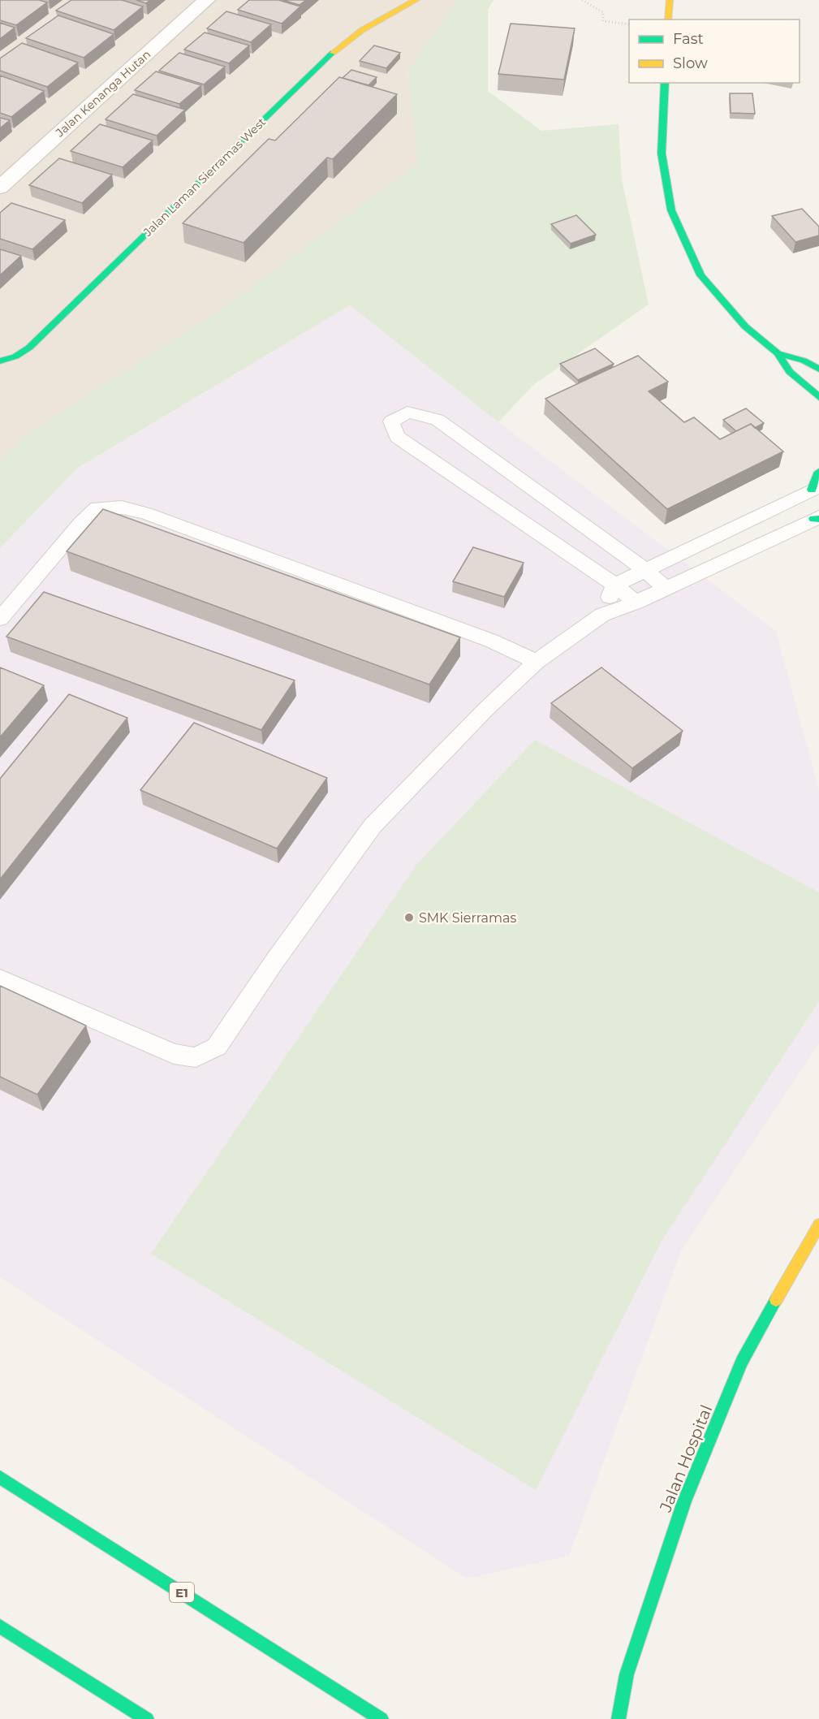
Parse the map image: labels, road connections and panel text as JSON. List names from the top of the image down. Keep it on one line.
{"streets":{"main road":["Jalan Laman Sierramas West","Jalan Hospital","E1"],"street":["Jalan Kenanga Hutan"]},"places":["SMK Sierramas"],"legend":["Fast","Slow"]}
